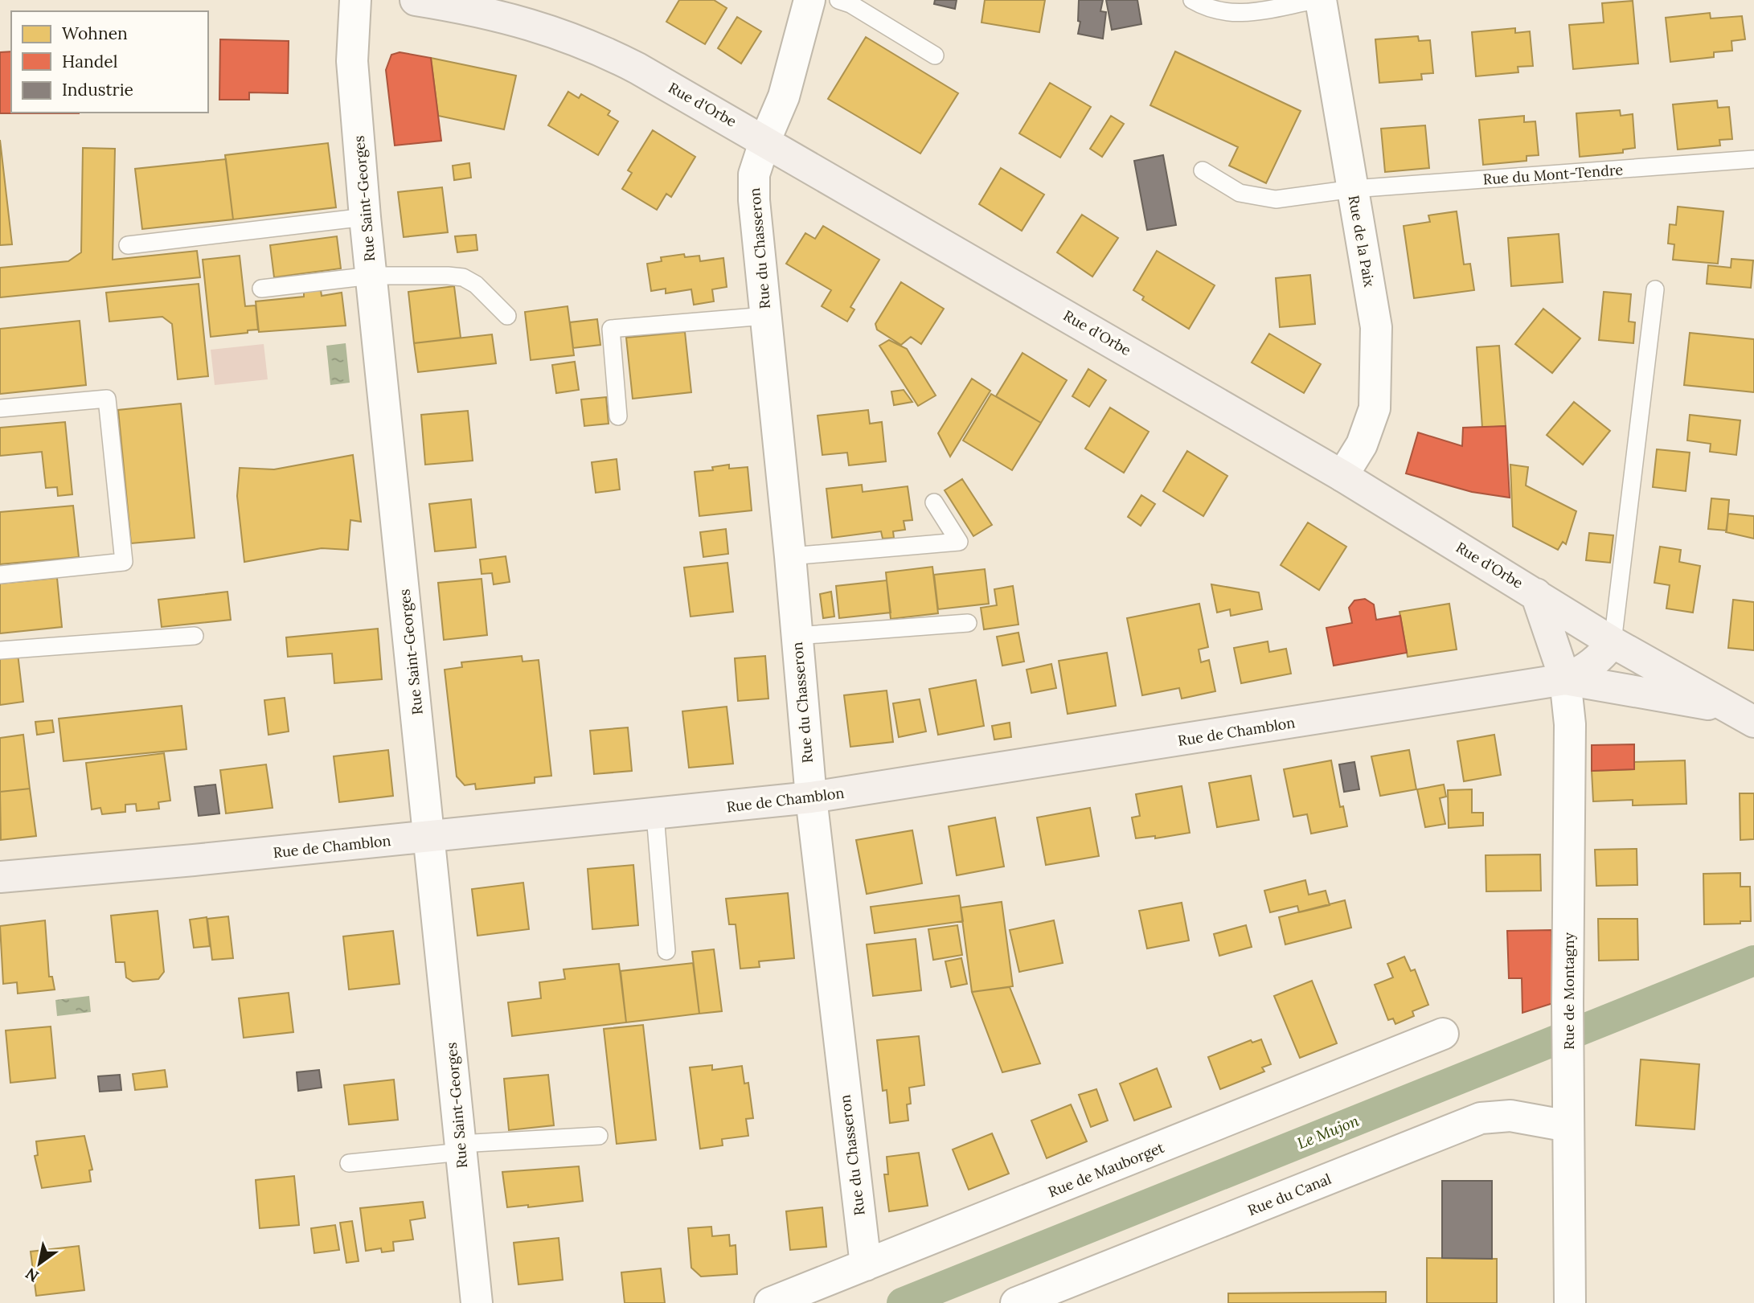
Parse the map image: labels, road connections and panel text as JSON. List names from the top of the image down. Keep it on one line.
{"streets":{"street":["Rue d'Orbe","Rue Saint-Georges","Rue de la Paix","Rue du Chasseron","Rue de Chamblon","Rue de Montagny","Rue de Mauborget","Rue du Canal"],"lane":["Rue du Mont-Tendre"]},"crossings":[["Rue d'Orbe","Rue de la Paix"],["Rue d'Orbe","Rue du Chasseron"],["Rue d'Orbe","Rue de Chamblon"],["Rue du Mont-Tendre","Rue de la Paix"],["Rue Saint-Georges","Rue de Chamblon"],["Rue du Chasseron","Rue de Chamblon"],["Rue du Chasseron","Rue de Mauborget"],["Rue de Chamblon","Rue de Montagny"],["Rue de Montagny","Rue du Canal"]],"water":["Le Mujon"],"legend":["Wohnen","Handel","Industrie"],"north":"bottom left"}
